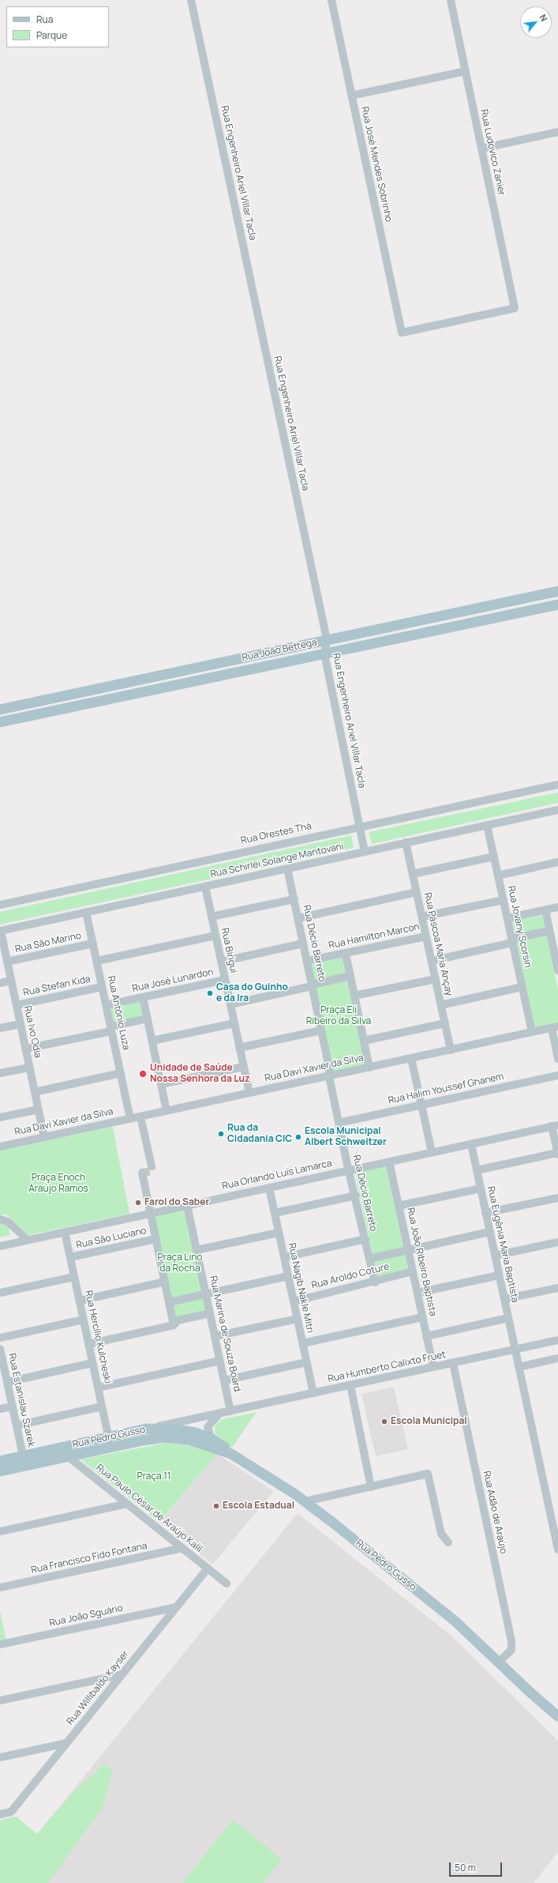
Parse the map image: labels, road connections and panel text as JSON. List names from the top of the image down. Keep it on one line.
{"streets":{"main road":["Rua João Bettega","Rua Pedro Gusso"],"street":["Rua Ludovico Zanier","Rua José Mendes Sobrinho","Rua Engenheiro Ariel Villar Tacla","Rua Orestes Thá","Rua Schirlei Solange Mantovani","Rua Jovany Scorsin","Rua Hamilton Marcon","Rua São Marino","Rua Décio Barreto","Rua Páscoa Maria Ançay","Rua Birigui","Rua José Lunardon","Rua Stefan Kida","Rua Antônio Luza","Rua Ivo Odia","Rua Davi Xavier da Silva","Rua Halim Youssef Ghanem","Rua Orlando Luís Lamarca","Rua São Luciano","Rua Eugênia Maria Baptista","Rua João Ribeiro Baptista","Rua Aroldo Coture","Rua Nagib Nakle Mitri","Rua Marina de Souza Board","Rua Hercílio Kulcheski","Rua Humberto Calixto Fruet","Rua Estanislau Szarek","Rua Paulo César de Araújo Kalil","Rua Adão de Araújo","Rua Francisco Fido Fontana","Rua João Sguário","Rua Willibaldo Kayser"]},"crossings":[["Rua Ludovico Zanier","Rua José Mendes Sobrinho"],["Rua Engenheiro Ariel Villar Tacla","Rua João Bettega"],["Rua Engenheiro Ariel Villar Tacla","Rua Orestes Thá"],["Rua Engenheiro Ariel Villar Tacla","Rua Schirlei Solange Mantovani"],["Rua Schirlei Solange Mantovani","Rua Jovany Scorsin"],["Rua Schirlei Solange Mantovani","Rua Décio Barreto"],["Rua Schirlei Solange Mantovani","Rua Páscoa Maria Ançay"],["Rua Schirlei Solange Mantovani","Rua Birigui"],["Rua Schirlei Solange Mantovani","Rua Antônio Luza"],["Rua Schirlei Solange Mantovani","Rua Ivo Odia"],["Rua Jovany Scorsin","Rua Davi Xavier da Silva"],["Rua Hamilton Marcon","Rua Décio Barreto"],["Rua Hamilton Marcon","Rua Páscoa Maria Ançay"],["Rua São Marino","Rua Antônio Luza"],["Rua São Marino","Rua Ivo Odia"],["Rua Décio Barreto","Rua Davi Xavier da Silva"],["Rua Décio Barreto","Rua Halim Youssef Ghanem"],["Rua Décio Barreto","Rua Orlando Luís Lamarca"],["Rua Décio Barreto","Rua Aroldo Coture"],["Rua Páscoa Maria Ançay","Rua Davi Xavier da Silva"],["Rua Birigui","Rua José Lunardon"],["Rua Birigui","Rua Davi Xavier da Silva"],["Rua José Lunardon","Rua Antônio Luza"],["Rua Stefan Kida","Rua Antônio Luza"],["Rua Stefan Kida","Rua Ivo Odia"],["Rua Antônio Luza","Rua Davi Xavier da Silva"],["Rua Ivo Odia","Rua Davi Xavier da Silva"],["Rua Orlando Luís Lamarca","Rua Eugênia Maria Baptista"],["Rua Orlando Luís Lamarca","Rua João Ribeiro Baptista"],["Rua Orlando Luís Lamarca","Rua Nagib Nakle Mitri"],["Rua Orlando Luís Lamarca","Rua Marina de Souza Board"],["Rua Orlando Luís Lamarca","Rua Hercílio Kulcheski"],["Rua São Luciano","Rua Hercílio Kulcheski"],["Rua Eugênia Maria Baptista","Rua Humberto Calixto Fruet"],["Rua João Ribeiro Baptista","Rua Aroldo Coture"],["Rua João Ribeiro Baptista","Rua Humberto Calixto Fruet"],["Rua Aroldo Coture","Rua Nagib Nakle Mitri"],["Rua Nagib Nakle Mitri","Rua Humberto Calixto Fruet"],["Rua Marina de Souza Board","Rua Humberto Calixto Fruet"],["Rua Hercílio Kulcheski","Rua Pedro Gusso"],["Rua Humberto Calixto Fruet","Rua Pedro Gusso"],["Rua Humberto Calixto Fruet","Rua Adão de Araújo"],["Rua Estanislau Szarek","Rua Pedro Gusso"],["Rua Pedro Gusso","Rua Paulo César de Araújo Kalil"],["Rua Pedro Gusso","Rua Adão de Araújo"],["Rua Paulo César de Araújo Kalil","Rua Francisco Fido Fontana"],["Rua Paulo César de Araújo Kalil","Rua Willibaldo Kayser"],["Rua João Sguário","Rua Willibaldo Kayser"]],"parks":["Praça Eli Ribeiro da Silva","Praça Enoch Araújo Ramos","Praça Lino da Rocha","Praça 11"],"places":["Casa do Guinho e da Ira","Unidade de Saúde Nossa Senhora da Luz","Rua da Cidadania CIC","Escola Municipal Albert Schweitzer","Farol do Saber","Escola Municipal","Escola Estadual"],"legend":["Rua","Parque"],"scale_bar":"50 m","north":"top right"}
